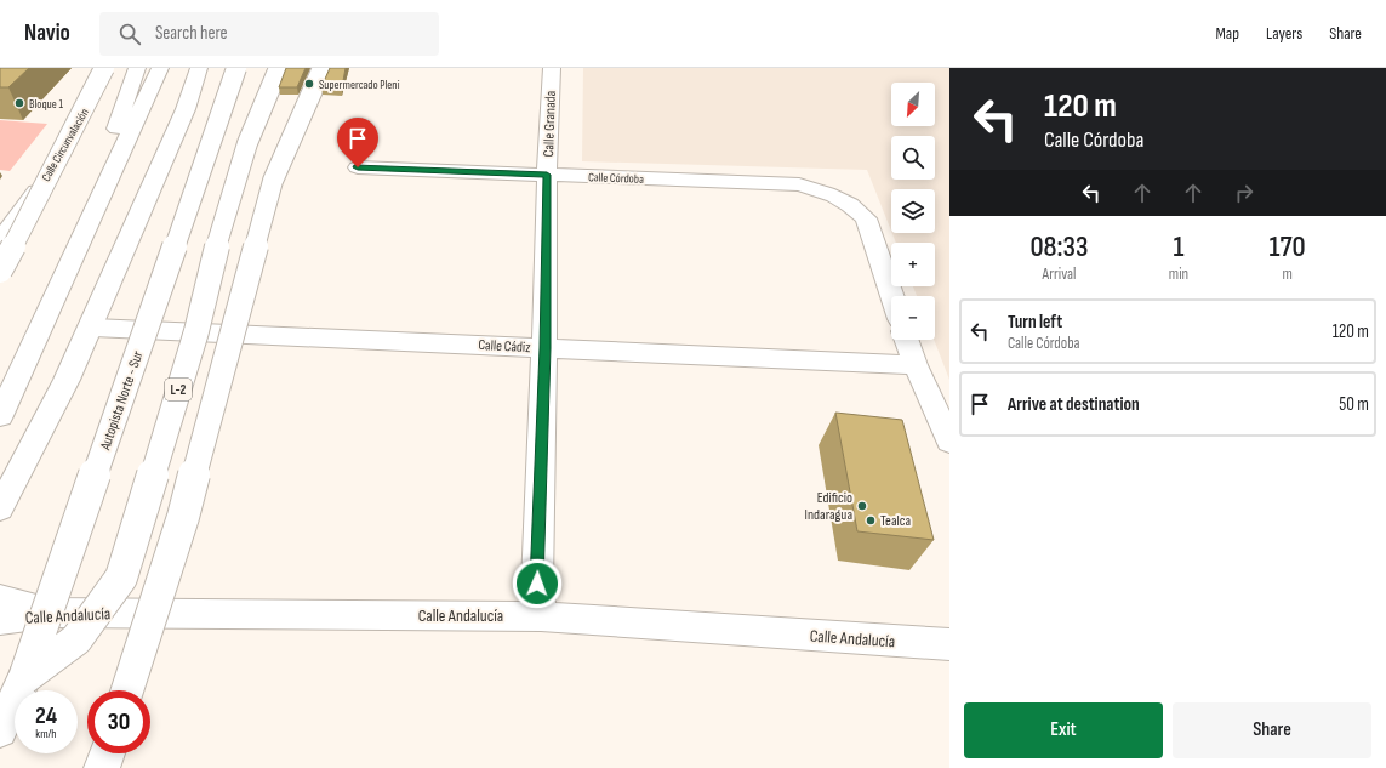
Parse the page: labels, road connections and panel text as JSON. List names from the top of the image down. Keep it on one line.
{"streets":{"main road":["Calle Granada","Calle Circunvalación","Calle Córdoba","Calle Cádiz","L-2","Autopista Norte - Sur","Calle Andalucía"]},"crossings":[["Calle Granada","Calle Córdoba"],["Calle Granada","Calle Cádiz"],["Calle Granada","Calle Andalucía"],["L-2","Autopista Norte - Sur"]],"places":["Supermercado Pleni","Bloque 1","Edificio Indaragua","Tealca"],"north":"bottom left","page":{"header":"Navio","search":"Search here","nav":["Map","Layers","Share"],"turn":["120 m","Calle Córdoba"],"map_buttons":["+","−"],"eta":["08:33","Arrival","1","min","170","m"],"list":[{"name":"Turn left","note":"Calle Córdoba","value":"120 m"},{"name":"Arrive at destination","value":"50 m"}],"speed":"24 km/h","limit":"30","buttons":["Exit","Share"]}}
